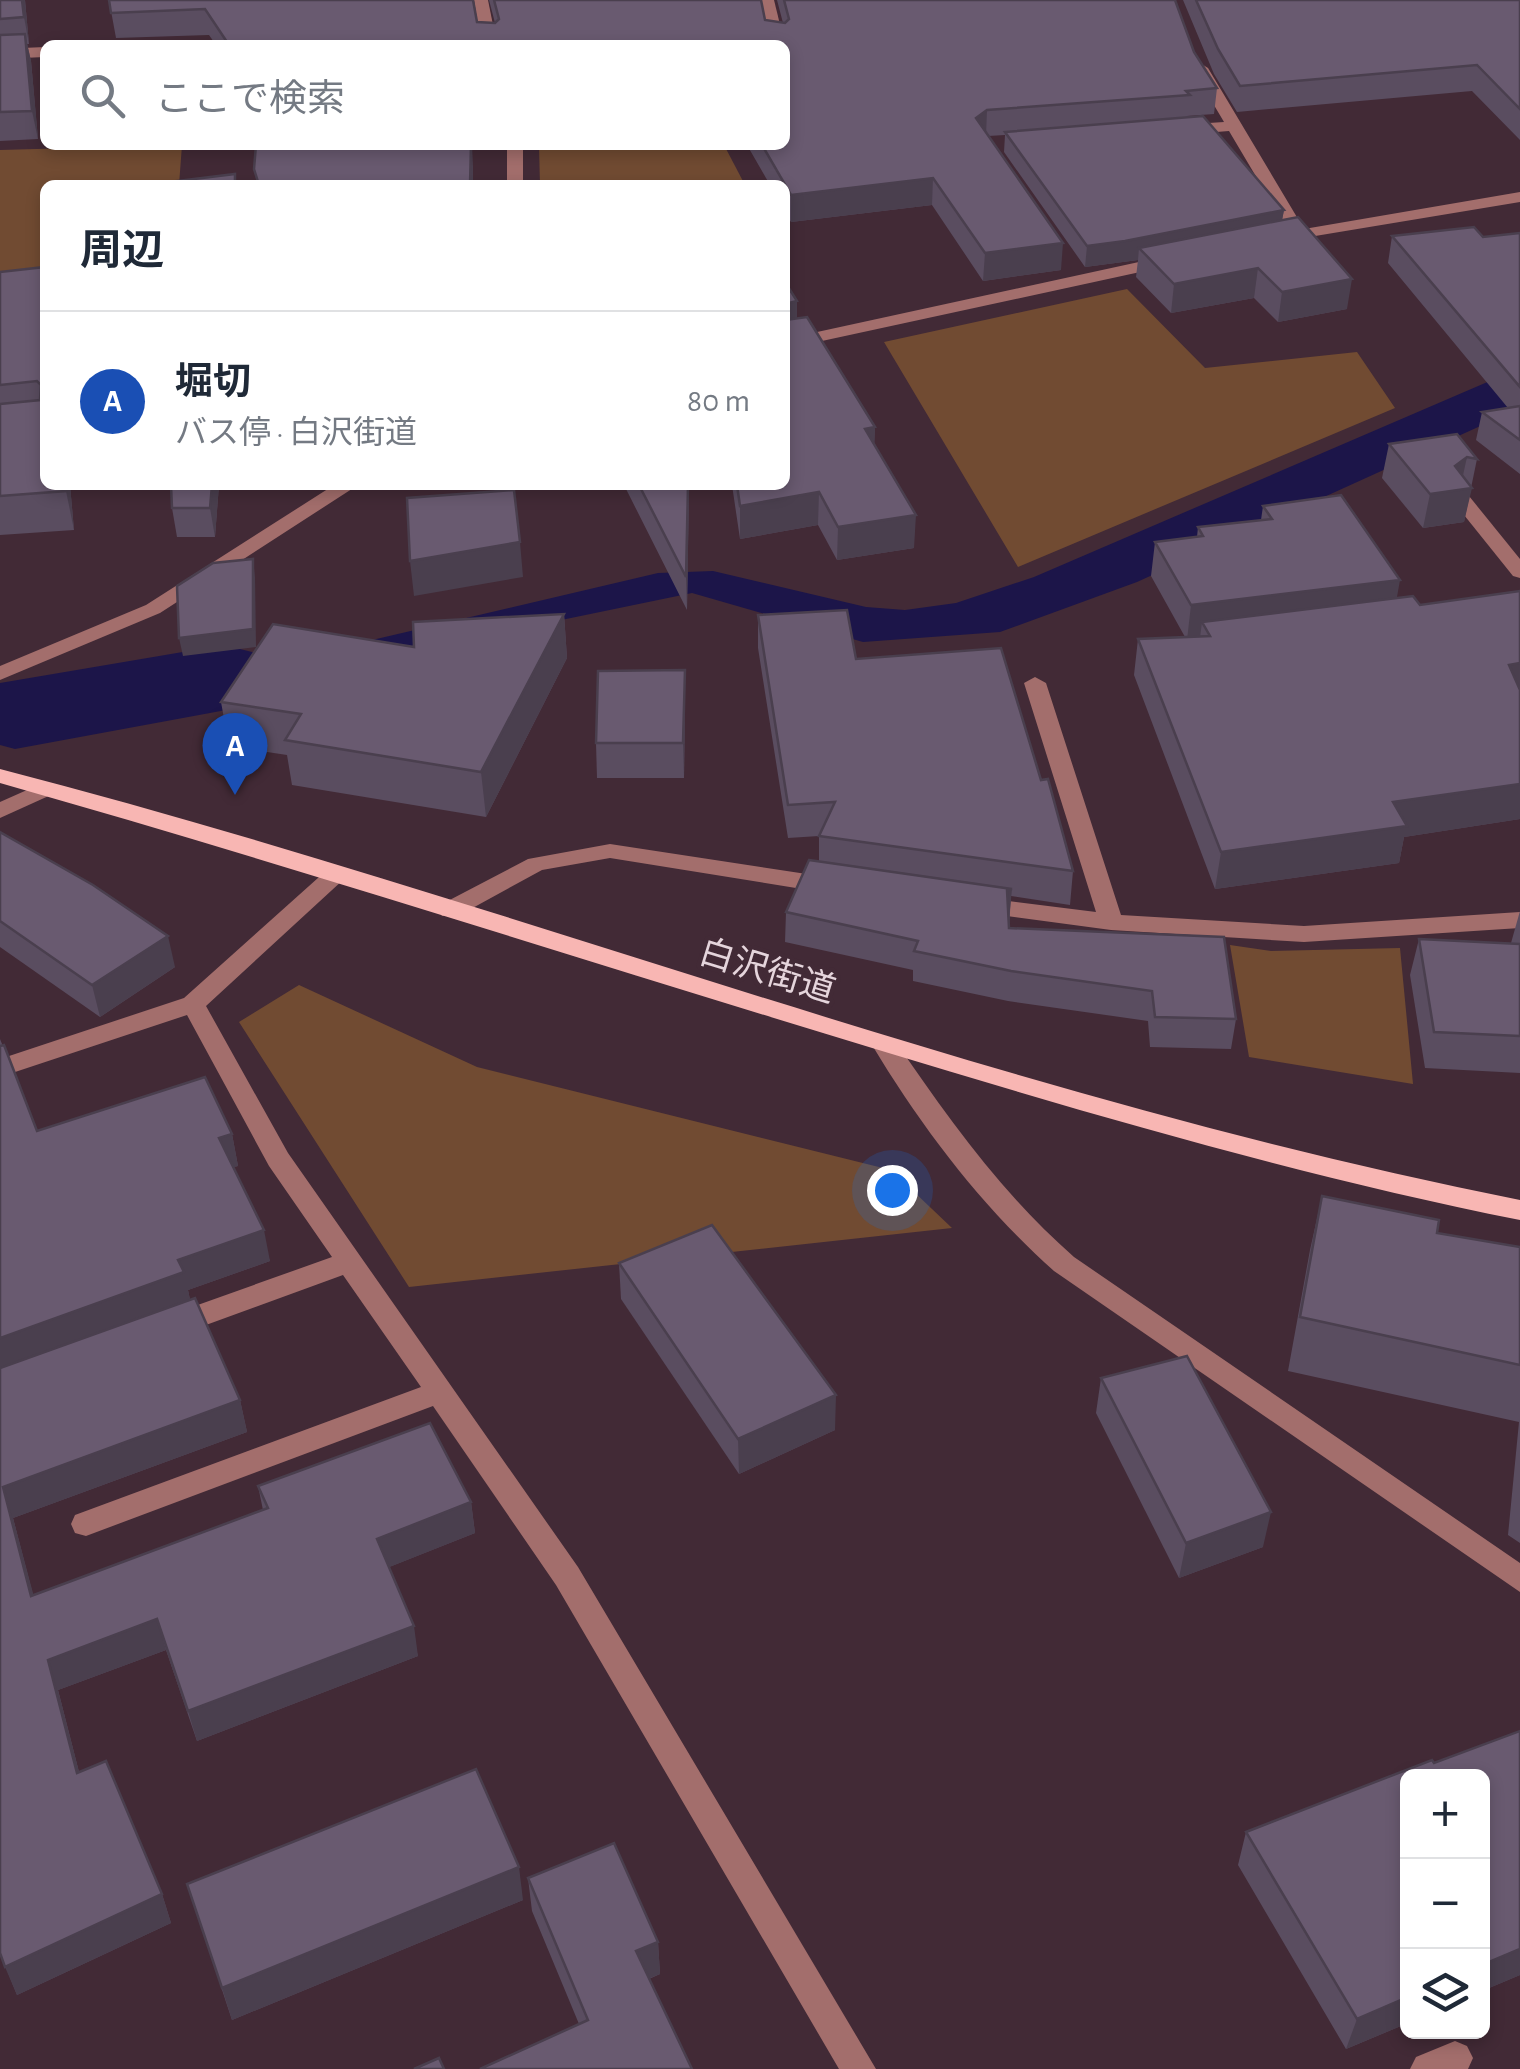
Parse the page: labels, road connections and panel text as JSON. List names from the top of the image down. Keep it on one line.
{"streets":{"main road":["白沢街道"]},"page":{"search":"ここで検索","heading":"周辺","list":[{"mark":"A","name":"堀切","note":"バス停 · 白沢街道","value":"80 m"}],"pins":"A","map_buttons":["+","−"]}}
